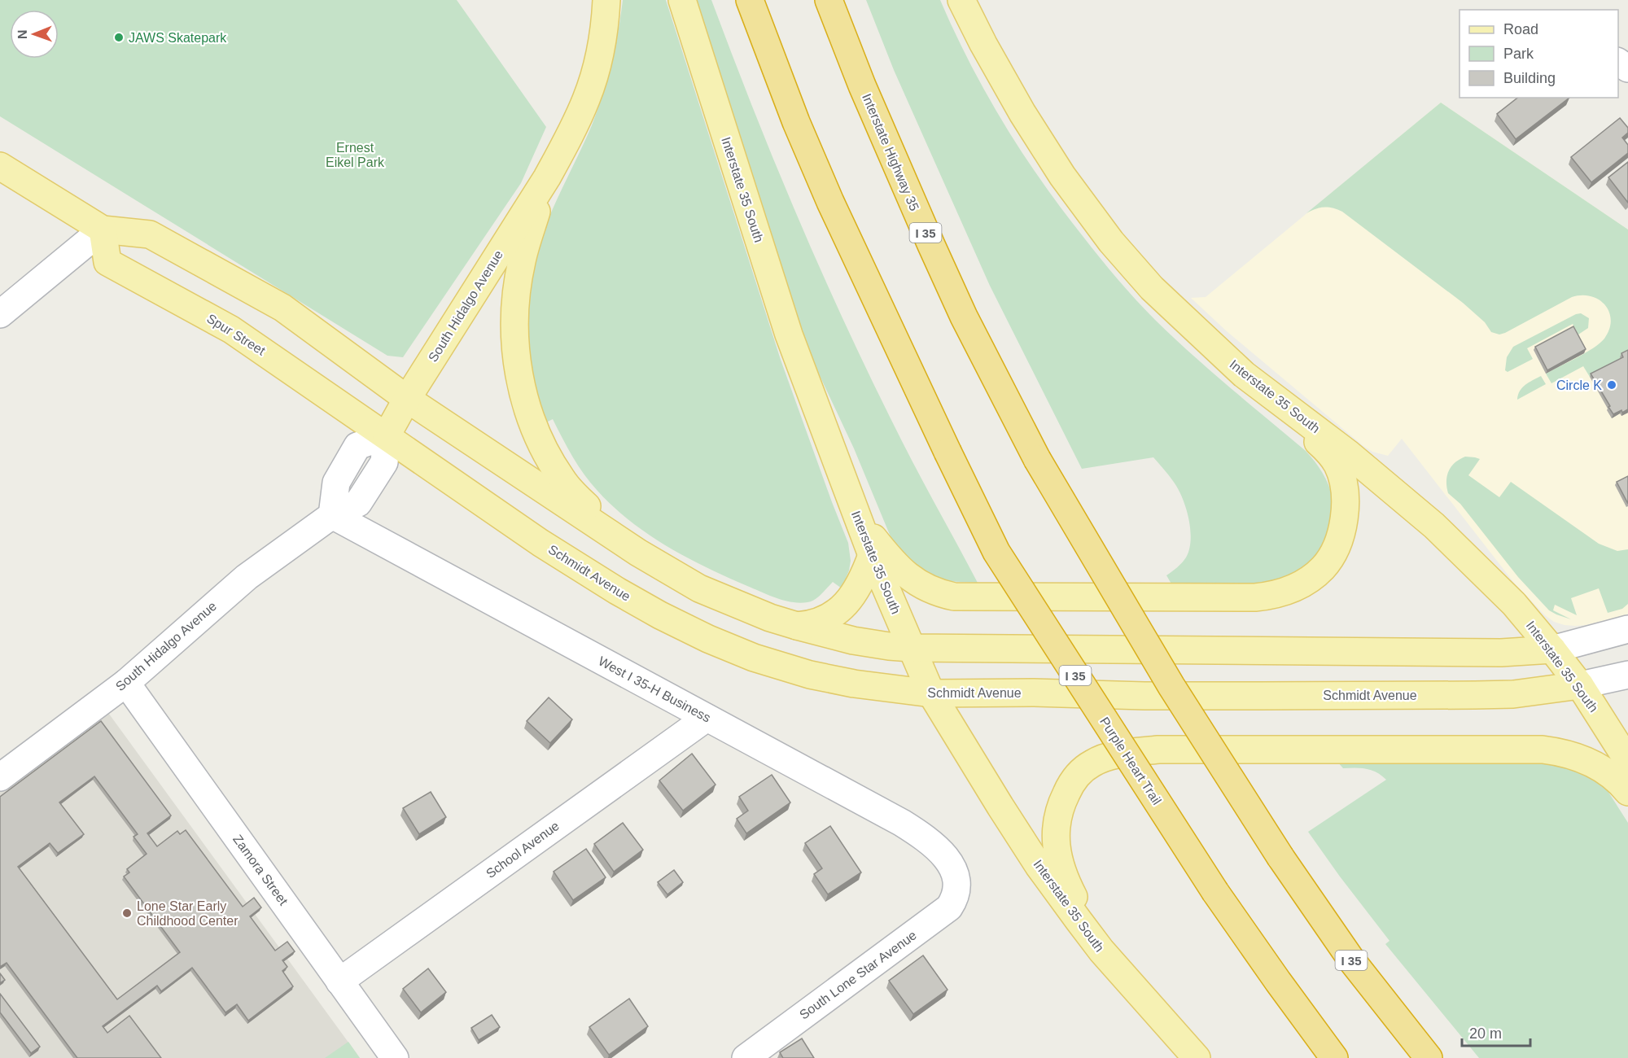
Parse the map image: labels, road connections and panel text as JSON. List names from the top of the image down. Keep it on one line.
{"streets":{"highway":["Interstate Highway 35","I 35","Purple Heart Trail"],"main road":["Interstate 35 South","South Hidalgo Avenue","Spur Street","Schmidt Avenue"],"street":["West I 35-H Business","School Avenue","Zamora Street","South Lone Star Avenue"]},"crossings":[["Interstate 35 South","Schmidt Avenue"],["South Hidalgo Avenue","Spur Street"],["South Hidalgo Avenue","Schmidt Avenue"],["South Hidalgo Avenue","West I 35-H Business"],["South Hidalgo Avenue","Zamora Street"],["Spur Street","Schmidt Avenue"],["West I 35-H Business","School Avenue"],["West I 35-H Business","South Lone Star Avenue"],["School Avenue","Zamora Street"]],"parks":["Ernest Eikel Park"],"places":["JAWS Skatepark","Circle K","Lone Star Early Childhood Center"],"legend":["Road","Park","Building"],"scale_bar":"20 m","north":"left"}
